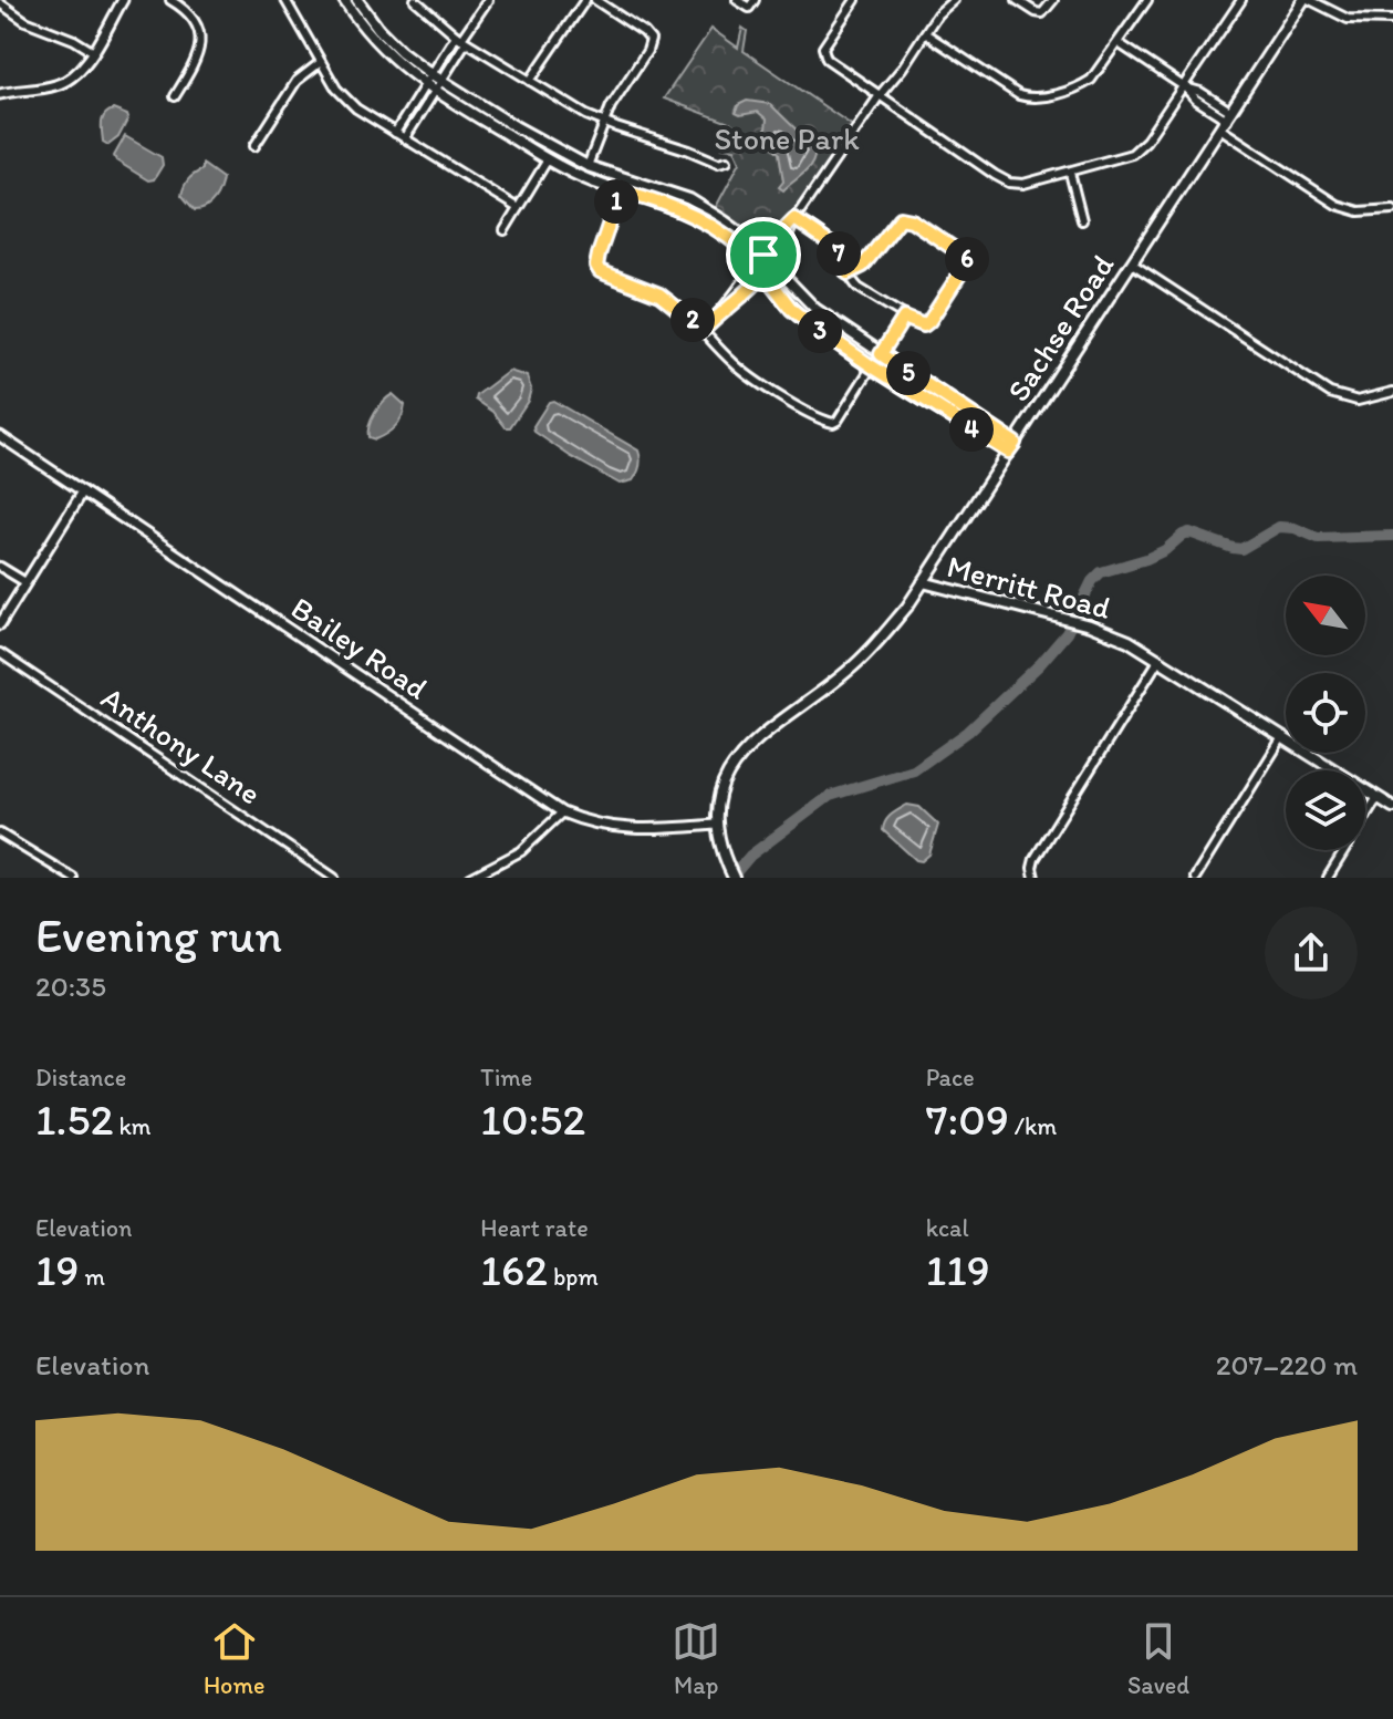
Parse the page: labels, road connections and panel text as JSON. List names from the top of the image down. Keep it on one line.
{"streets":{"main road":["Sachse Road","Merritt Road"],"street":["Bailey Road","Anthony Lane"]},"crossings":[["Sachse Road","Merritt Road"],["Sachse Road","Bailey Road"]],"parks":["Stone Park"],"north":"top left","page":{"pins":["1","7","6","2","3","5","4"],"heading":["Evening run","20:35"],"stats":[["Distance","1.52 km"],["Time","10:52"],["Pace","7:09 /km"],["Elevation","19 m"],["Heart rate","162 bpm"],["kcal","119"]],"chart":["Elevation","207–220 m"],"tabs":["Home","Map","Saved"]}}
